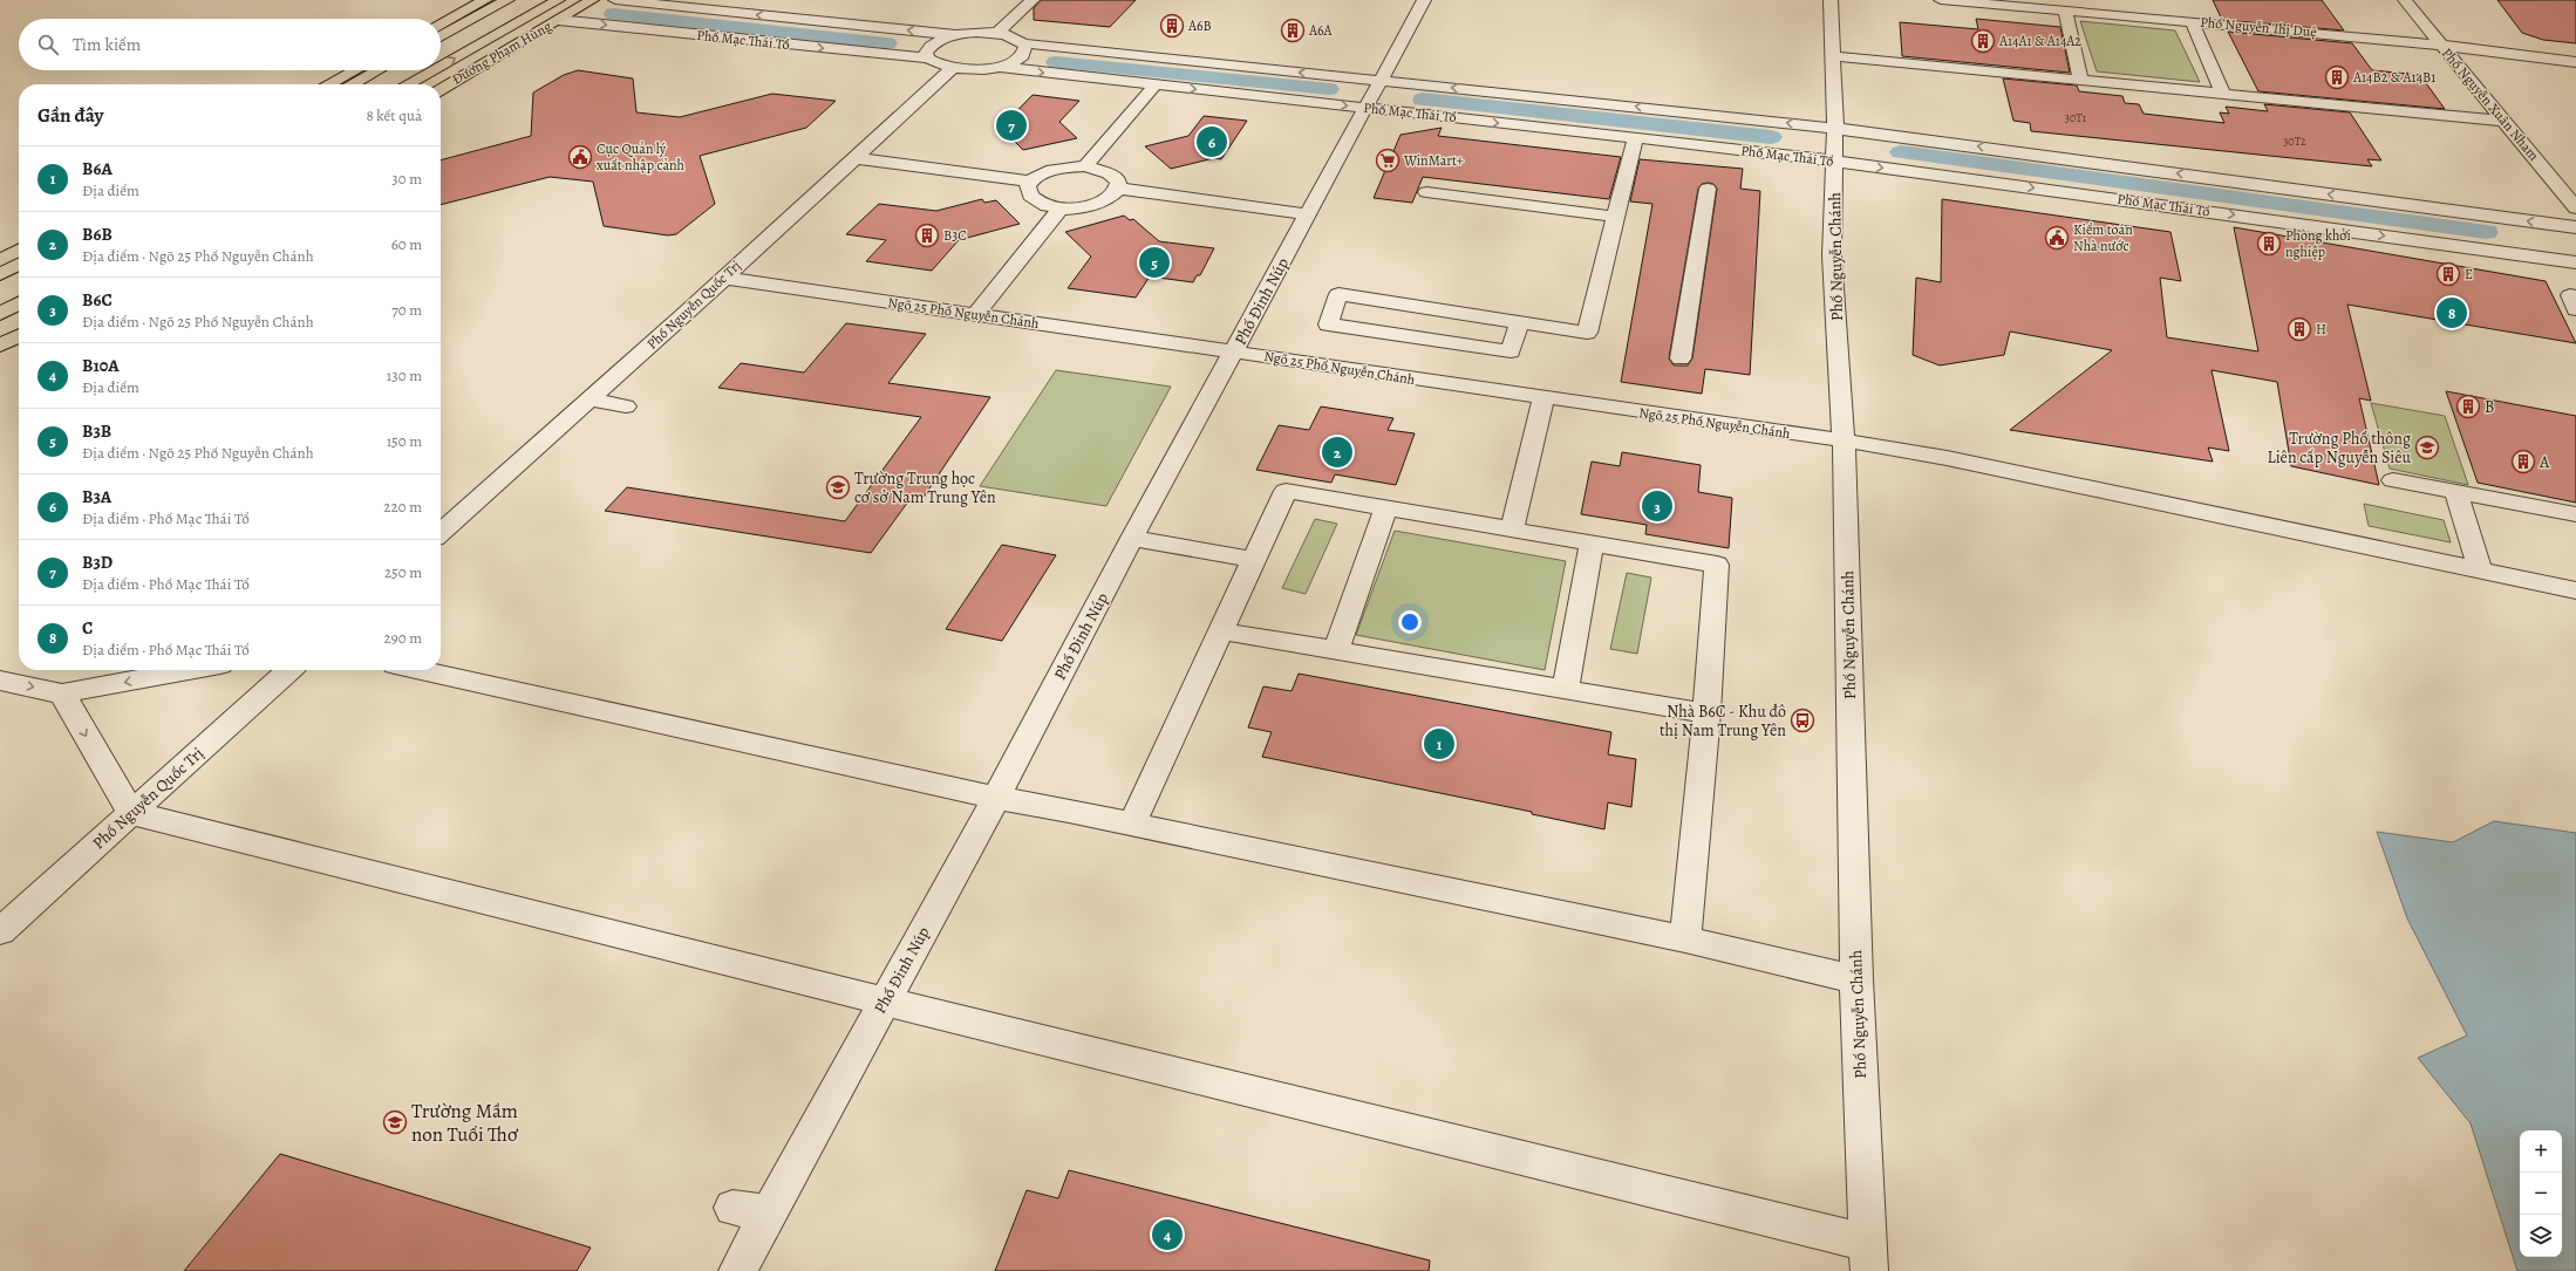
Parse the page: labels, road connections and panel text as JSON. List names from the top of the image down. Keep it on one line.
{"streets":{"main road":["Đường Phạm Hùng"],"street":["Phố Nguyễn Thị Duệ","Phố Mạc Thái Tổ","Phố Nguyễn Xuân Nham","Phố Nguyễn Chánh","Phố Đinh Núp","Phố Nguyễn Quốc Trị","Ngõ 25 Phố Nguyễn Chánh"]},"crossings":[["Phố Nguyễn Thị Duệ","Phố Nguyễn Xuân Nham"],["Phố Mạc Thái Tổ","Đường Phạm Hùng"],["Phố Mạc Thái Tổ","Phố Nguyễn Chánh"],["Phố Mạc Thái Tổ","Phố Đinh Núp"],["Phố Mạc Thái Tổ","Phố Nguyễn Quốc Trị"],["Phố Nguyễn Chánh","Ngõ 25 Phố Nguyễn Chánh"],["Phố Đinh Núp","Ngõ 25 Phố Nguyễn Chánh"],["Phố Nguyễn Quốc Trị","Ngõ 25 Phố Nguyễn Chánh"]],"places":{"building":["A6B","A6A","A14A1 & A14A2","A14B2 & A14B1","B3C","Phòng khởi nghiệp","E","H","B","A"],"public building":["Cục Quản lý xuất nhập cảnh","Kiểm toán Nhà nước"],"supermarket":["WinMart+"],"school or university":["Trường Phổ thông Liên cấp Nguyễn Siêu","Trường Trung học cơ sở Nam Trung Yên","Trường Mầm non Tuổi Thơ"],"bus stop":["Nhà B6C - Khu đô thị Nam Trung Yên"]},"house_numbers":["30T1","30T2"],"page":{"search":"Tìm kiếm","heading":["Gần đây","8 kết quả"],"pins":["7","6","5","8","2","3","1","4"],"list":[{"mark":"1","name":"B6A","note":"Địa điểm","value":"30 m"},{"mark":"2","name":"B6B","note":"Địa điểm · Ngõ 25 Phố Nguyễn Chánh","value":"60 m"},{"mark":"3","name":"B6C","note":"Địa điểm · Ngõ 25 Phố Nguyễn Chánh","value":"70 m"},{"mark":"4","name":"B10A","note":"Địa điểm","value":"130 m"},{"mark":"5","name":"B3B","note":"Địa điểm · Ngõ 25 Phố Nguyễn Chánh","value":"150 m"},{"mark":"6","name":"B3A","note":"Địa điểm · Phố Mạc Thái Tổ","value":"220 m"},{"mark":"7","name":"B3D","note":"Địa điểm · Phố Mạc Thái Tổ","value":"250 m"},{"mark":"8","name":"C","note":"Địa điểm · Phố Mạc Thái Tổ","value":"290 m"}],"map_buttons":["+","−"]}}
